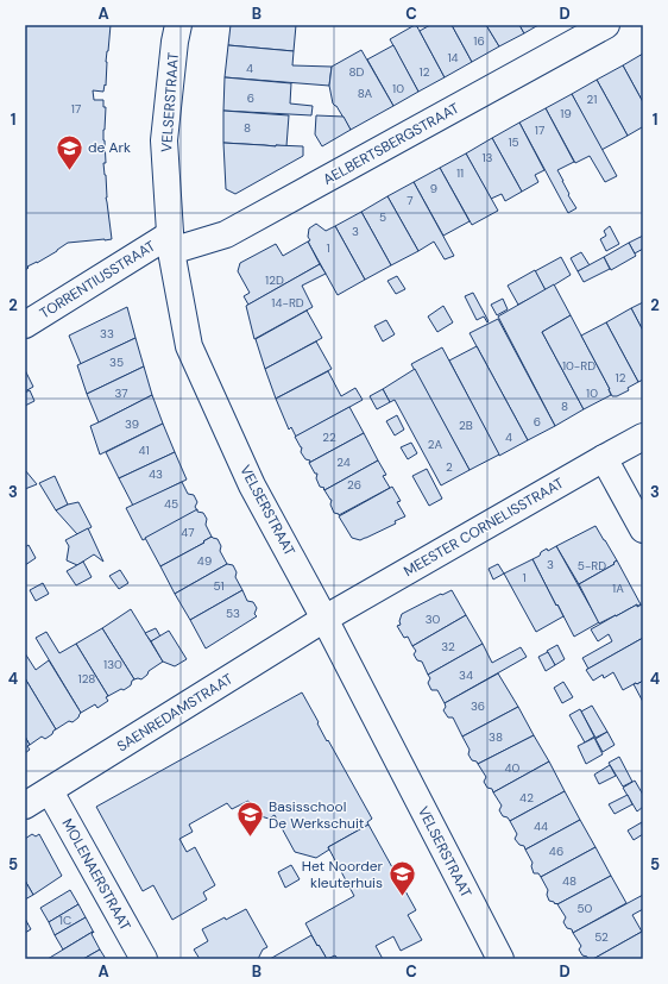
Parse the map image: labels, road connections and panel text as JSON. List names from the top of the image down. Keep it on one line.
{"streets":{"street":["VELSERSTRAAT","AELBERTSBERGSTRAAT","TORRENTIUSSTRAAT","MEESTER CORNELISSTRAAT","SAENREDAMSTRAAT","MOLENAERSTRAAT"]},"crossings":[["VELSERSTRAAT","AELBERTSBERGSTRAAT"],["VELSERSTRAAT","TORRENTIUSSTRAAT"],["VELSERSTRAAT","MEESTER CORNELISSTRAAT"],["VELSERSTRAAT","SAENREDAMSTRAAT"],["AELBERTSBERGSTRAAT","TORRENTIUSSTRAAT"],["MEESTER CORNELISSTRAAT","SAENREDAMSTRAAT"],["SAENREDAMSTRAAT","MOLENAERSTRAAT"]],"places":{"school or university":["de Ark","Basisschool De Werkschuit","Het Noorder kleuterhuis"]},"house_numbers":["16","14","4","8D","12","10","8A","6","21","17","19","8","17","15","13","11","9","7","5","3","1","12D","14-RD","33","35","10-RD","12","37","10","8","6","39","2B","22","4","2A","41","24","2","43","26","45","47","49","3","5-RD","1","51","1A","53","30","32","130","34","128","36","38","40","42","44","46","48","50","1C","52"],"grid":{"columns":["A","B","C","D"],"rows":["1","2","3","4","5"]}}
